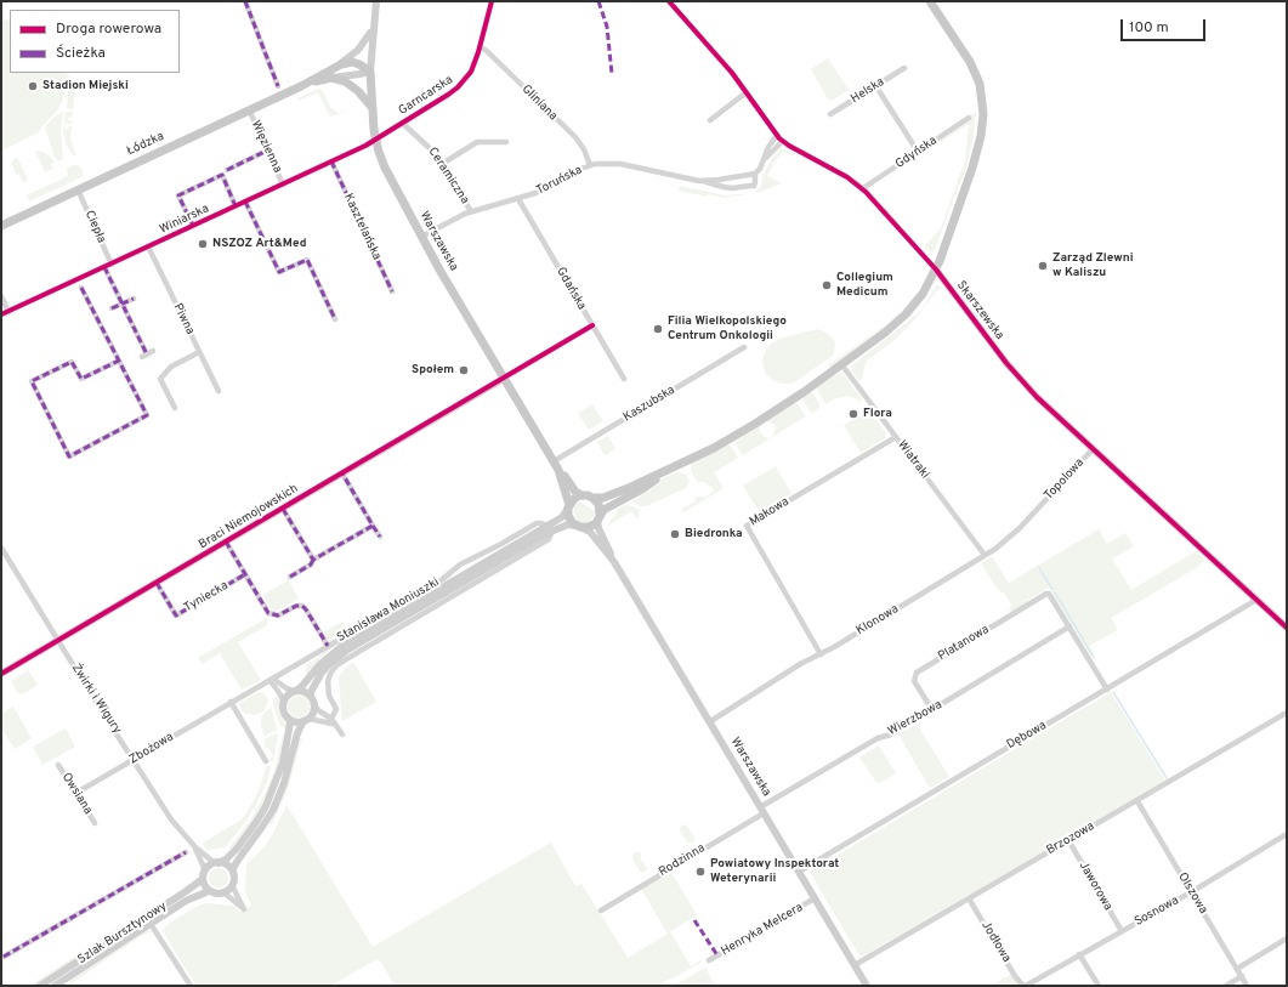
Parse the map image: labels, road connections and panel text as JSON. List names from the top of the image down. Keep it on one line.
{"streets":{"main road":["Łódzka","Warszawska","Skarszewska","Braci Niemojowskich","Stanisława Moniuszki","Szlak Bursztynowy"],"street":["Helska","Garncarska","Gliniana","Więzienna","Gdyńska","Ceramiczna","Toruńska","Winiarska","Ciepła","Kasztelańska","Gdańska","Piwna","Kaszubska","Wiatraki","Topolowa","Makowa","Tyniecka","Klonowa","Platanowa","Żwirki i Wigury","Wierzbowa","Dębowa","Zbożowa","Owsiana","Brzozowa","Rodzinna","Jaworowa","Olszowa","Sosnowa","Henryka Melcera","Jodłowa"]},"crossings":[["Garncarska","Gliniana"],["Garncarska","Ceramiczna"],["Garncarska","Winiarska"],["Garncarska","Warszawska"],["Gliniana","Toruńska"],["Łódzka","Więzienna"],["Łódzka","Ciepła"],["Więzienna","Winiarska"],["Gdyńska","Skarszewska"],["Ceramiczna","Toruńska"],["Toruńska","Warszawska"],["Toruńska","Gdańska"],["Winiarska","Ciepła"],["Winiarska","Kasztelańska"],["Winiarska","Warszawska"],["Winiarska","Piwna"],["Warszawska","Kaszubska"],["Warszawska","Braci Niemojowskich"],["Warszawska","Stanisława Moniuszki"],["Warszawska","Klonowa"],["Warszawska","Wierzbowa"],["Warszawska","Dębowa"],["Warszawska","Brzozowa"],["Warszawska","Rodzinna"],["Warszawska","Henryka Melcera"],["Skarszewska","Topolowa"],["Skarszewska","Dębowa"],["Wiatraki","Makowa"],["Wiatraki","Klonowa"],["Topolowa","Klonowa"],["Makowa","Klonowa"],["Braci Niemojowskich","Tyniecka"],["Braci Niemojowskich","Żwirki i Wigury"],["Stanisława Moniuszki","Zbożowa"],["Platanowa","Wierzbowa"],["Żwirki i Wigury","Zbożowa"],["Żwirki i Wigury","Szlak Bursztynowy"],["Wierzbowa","Rodzinna"],["Zbożowa","Owsiana"],["Brzozowa","Jaworowa"],["Brzozowa","Olszowa"],["Brzozowa","Jodłowa"],["Jaworowa","Sosnowa"],["Olszowa","Sosnowa"],["Sosnowa","Jodłowa"]],"places":["Stadion Miejski","NSZOZ Art&Med","Zarząd Zlewni w Kaliszu","Collegium Medicum","Filia Wielkopolskiego Centrum Onkologii","Społem","Flora","Biedronka","Powiatowy Inspektorat Weterynarii"],"legend":["Droga rowerowa","Ścieżka"],"scale_bar":"100 m"}
